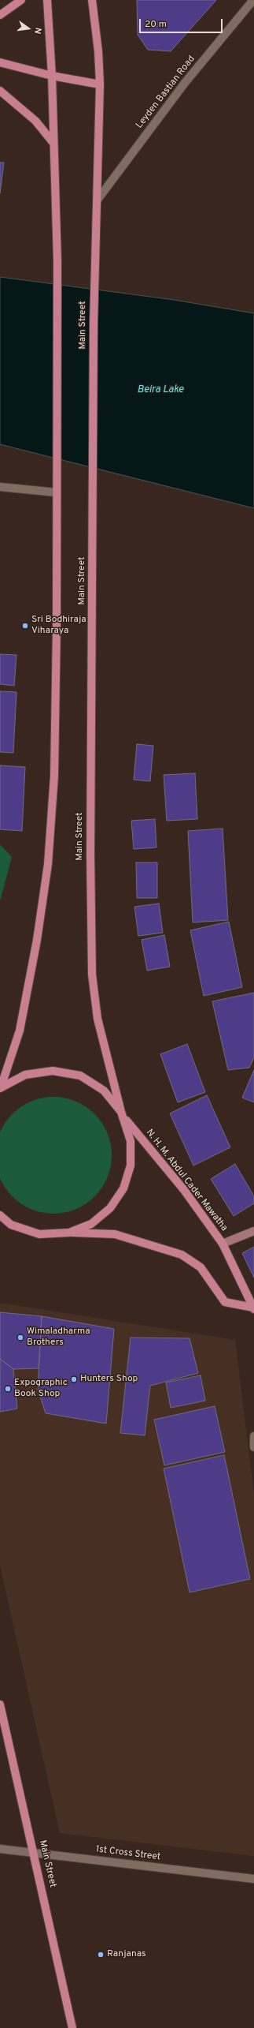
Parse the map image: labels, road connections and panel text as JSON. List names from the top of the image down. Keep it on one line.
{"streets":{"main road":["Main Street","N. H. M. Abdul Cader Mawatha"],"street":["Leyden Bastian Road","1st Cross Street"]},"crossings":[["Leyden Bastian Road","Main Street"],["Main Street","N. H. M. Abdul Cader Mawatha"],["Main Street","1st Cross Street"]],"water":["Beira Lake"],"places":["Sri Bodhiraja Viharaya","Wimaladharma Brothers","Hunters Shop","Expographic Book Shop","Ranjanas"],"scale_bar":"20 m","north":"right"}
